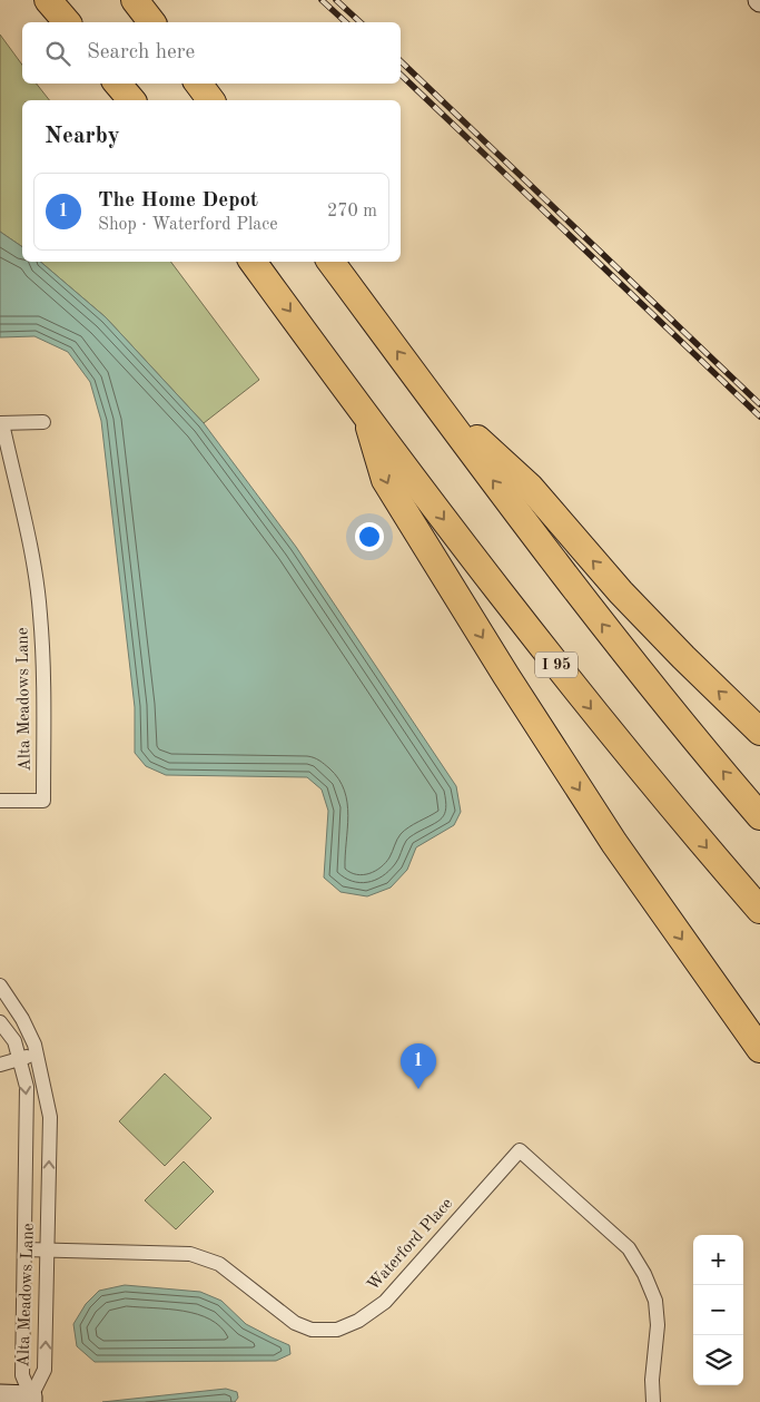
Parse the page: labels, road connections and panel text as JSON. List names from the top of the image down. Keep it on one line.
{"streets":{"highway":["I 95"],"street":["Alta Meadows Lane","Waterford Place"]},"crossings":[["Alta Meadows Lane","Waterford Place"]],"page":{"search":"Search here","heading":"Nearby","list":[{"mark":"1","name":"The Home Depot","note":"Shop · Waterford Place","value":"270 m"}],"pins":"1","map_buttons":["+","−"]}}
